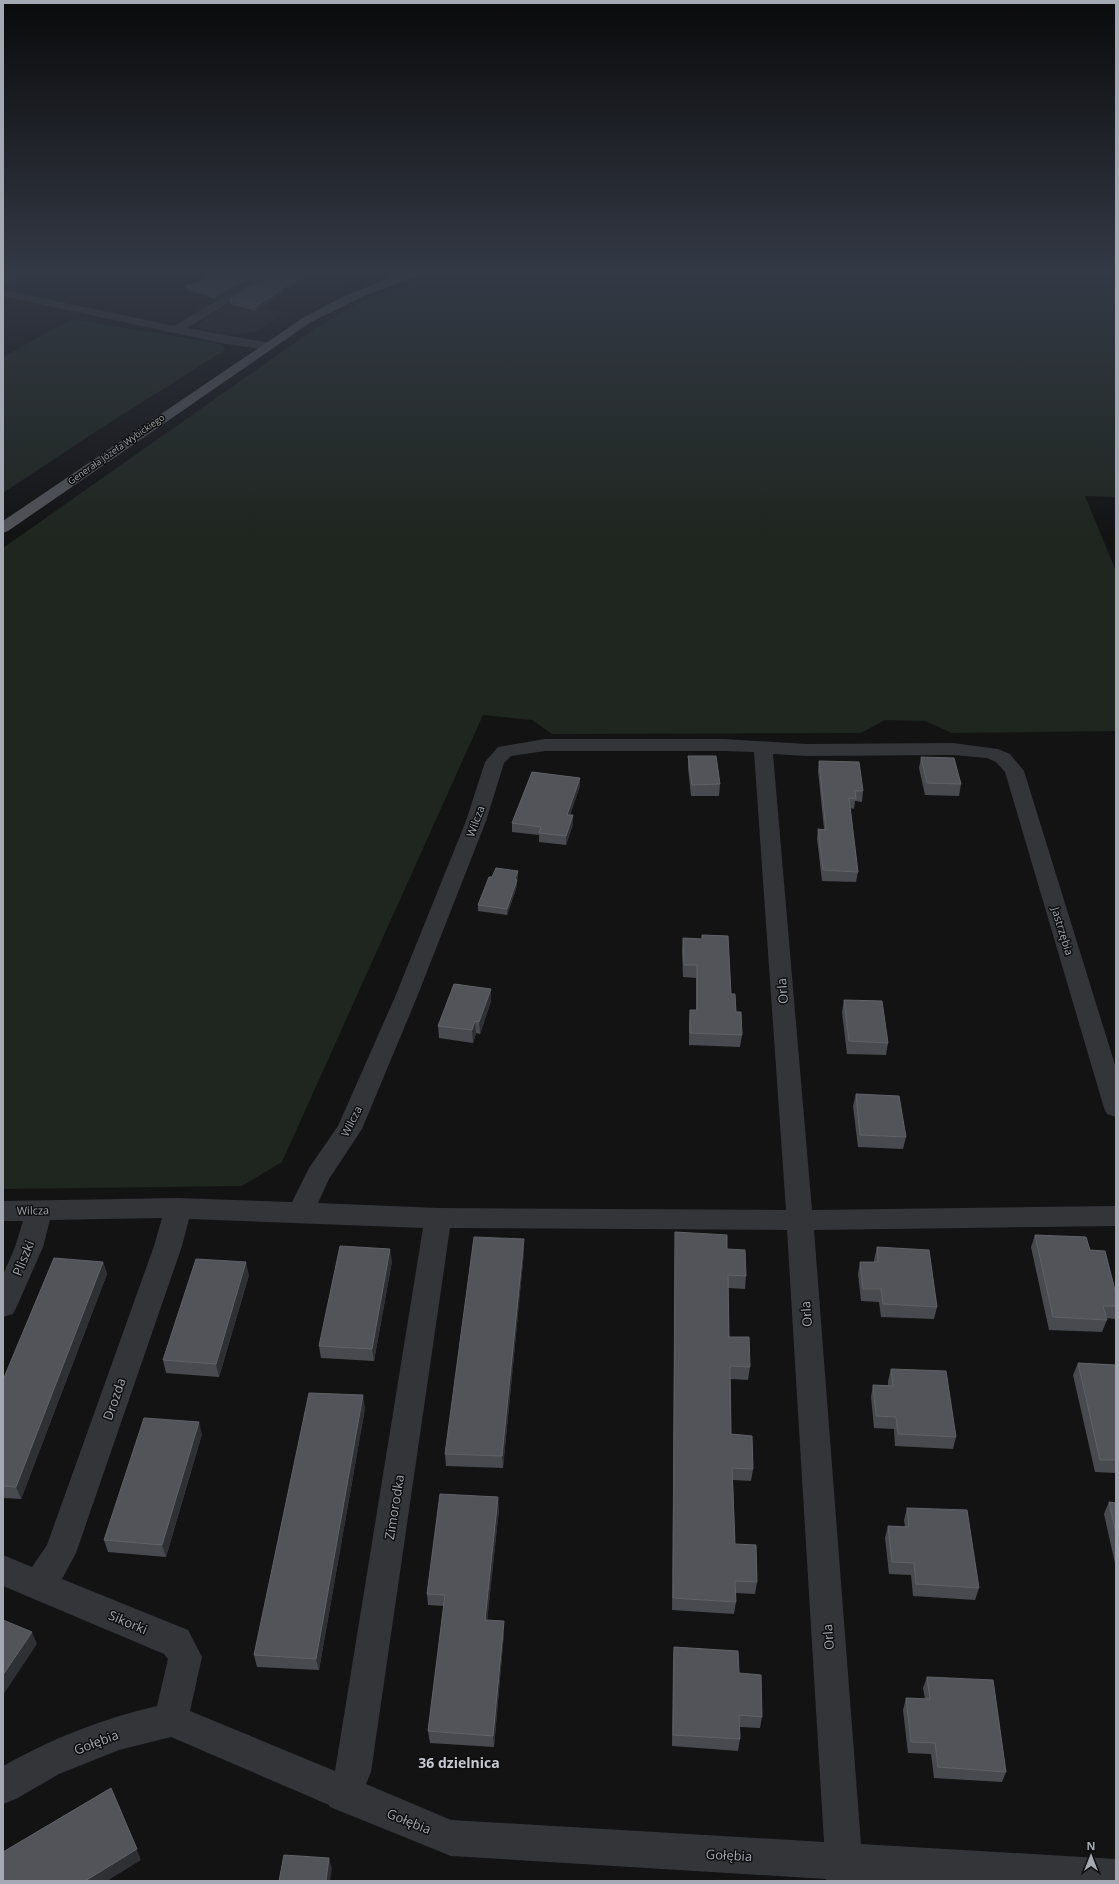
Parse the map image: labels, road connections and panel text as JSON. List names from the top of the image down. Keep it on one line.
{"streets":{"main road":["Generała Józefa Wybickiego"],"street":["Wilcza","Jastrzębia","Orla","Pliszki","Drozda","Zimorodka","Sikorki","Gołębia"]},"crossings":[["Wilcza","Jastrzębia"],["Wilcza","Orla"],["Wilcza","Pliszki"],["Wilcza","Drozda"],["Jastrzębia","Orla"],["Orla","Gołębia"],["Drozda","Sikorki"],["Zimorodka","Gołębia"],["Sikorki","Gołębia"]],"districts":["36 dzielnica"],"north":"top"}
